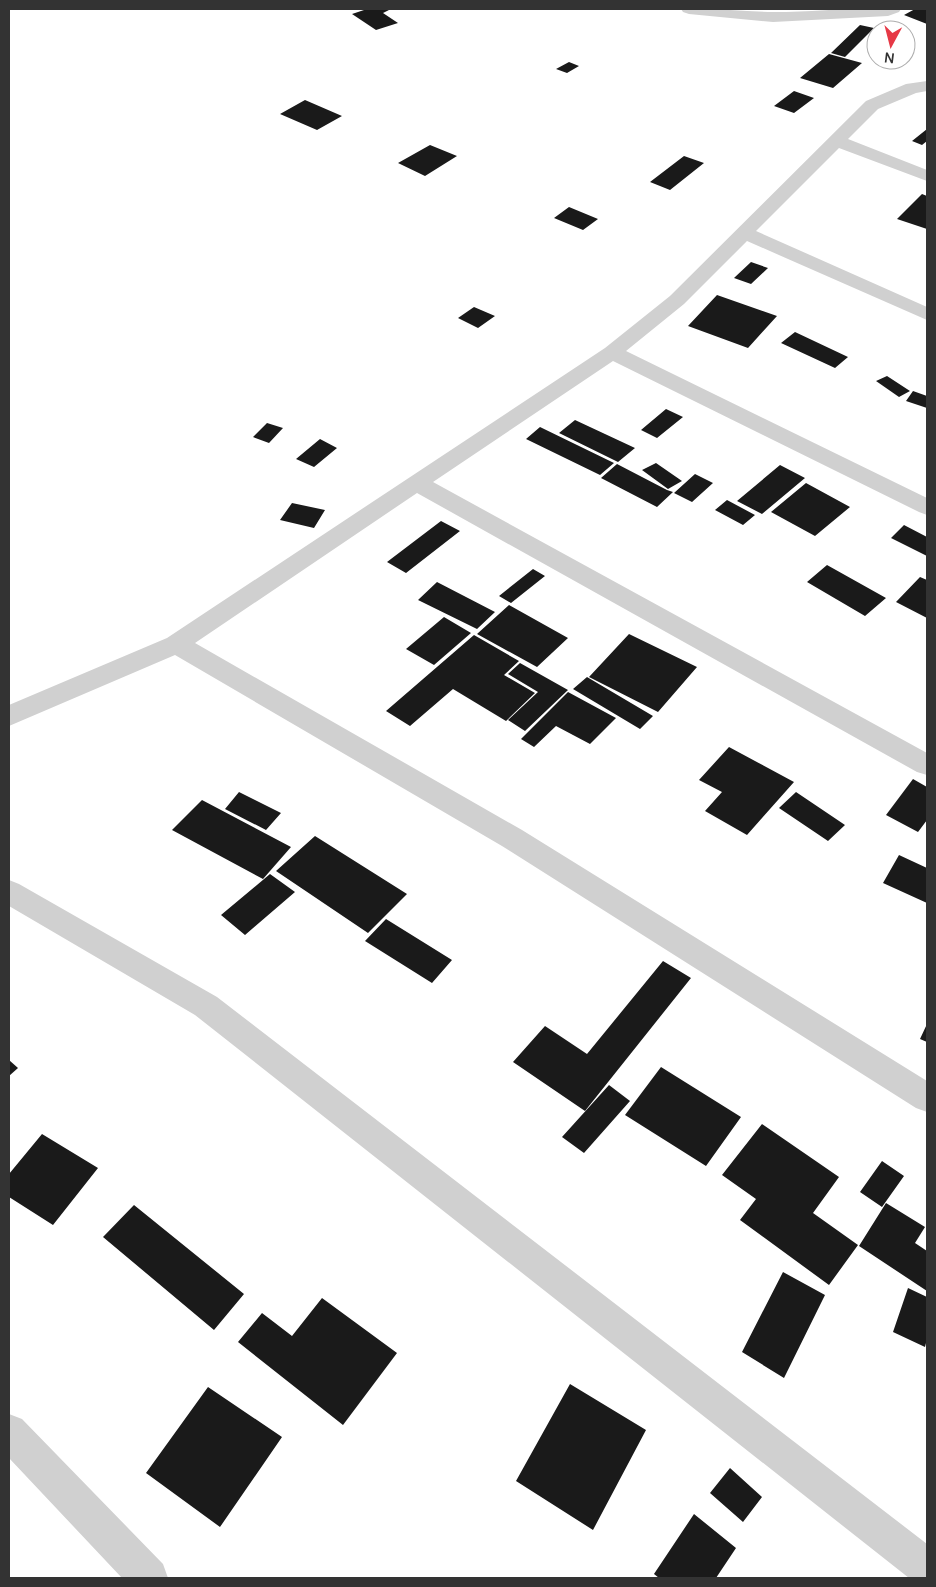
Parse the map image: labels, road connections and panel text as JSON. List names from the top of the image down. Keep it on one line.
{"north":"bottom"}
